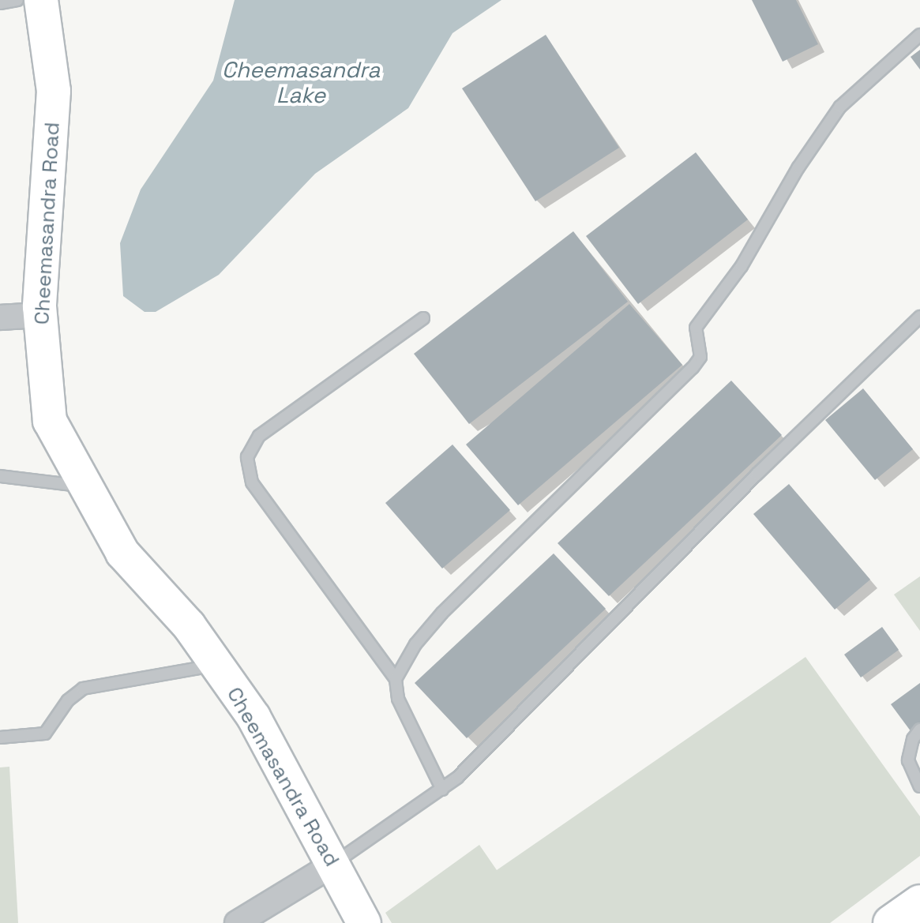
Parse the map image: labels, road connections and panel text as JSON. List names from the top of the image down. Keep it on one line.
{"streets":{"street":["Cheemasandra Road"]},"water":["Cheemasandra Lake"]}
